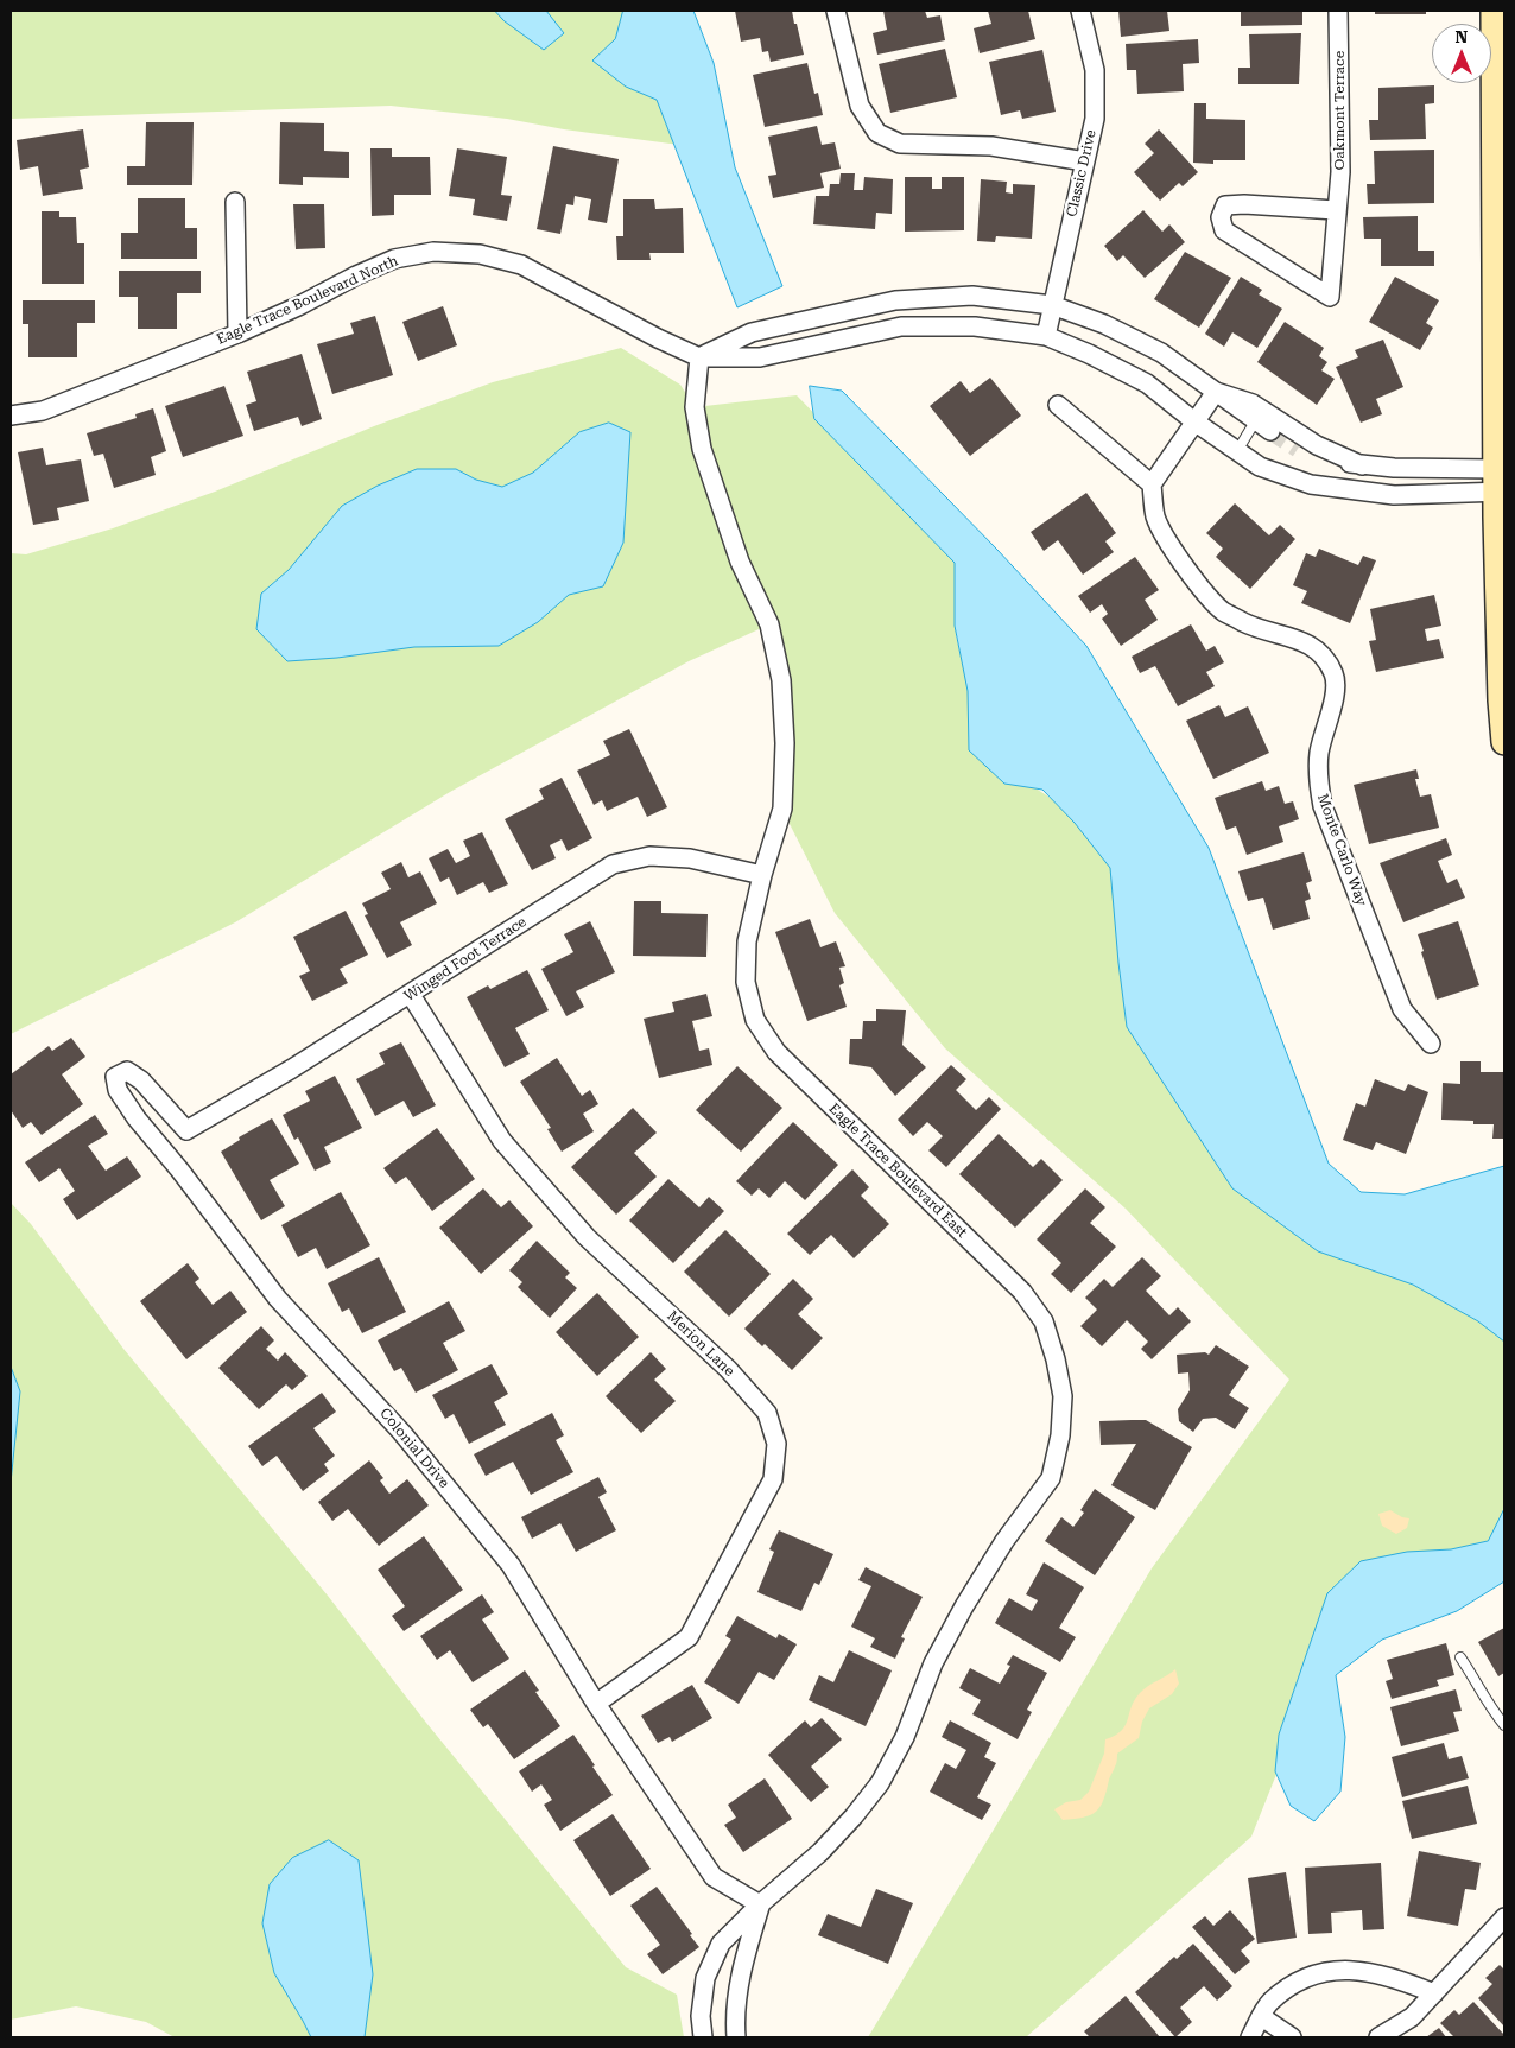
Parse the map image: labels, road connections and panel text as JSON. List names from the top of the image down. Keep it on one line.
{"streets":{"street":["Oakmont Terrace","Classic Drive","Eagle Trace Boulevard North","Monte Carlo Way","Winged Foot Terrace","Eagle Trace Boulevard East","Merion Lane","Colonial Drive"]},"crossings":[["Classic Drive","Eagle Trace Boulevard North"],["Eagle Trace Boulevard North","Eagle Trace Boulevard East"],["Winged Foot Terrace","Eagle Trace Boulevard East"],["Winged Foot Terrace","Merion Lane"],["Winged Foot Terrace","Colonial Drive"],["Eagle Trace Boulevard East","Colonial Drive"],["Merion Lane","Colonial Drive"]],"north":"top"}
